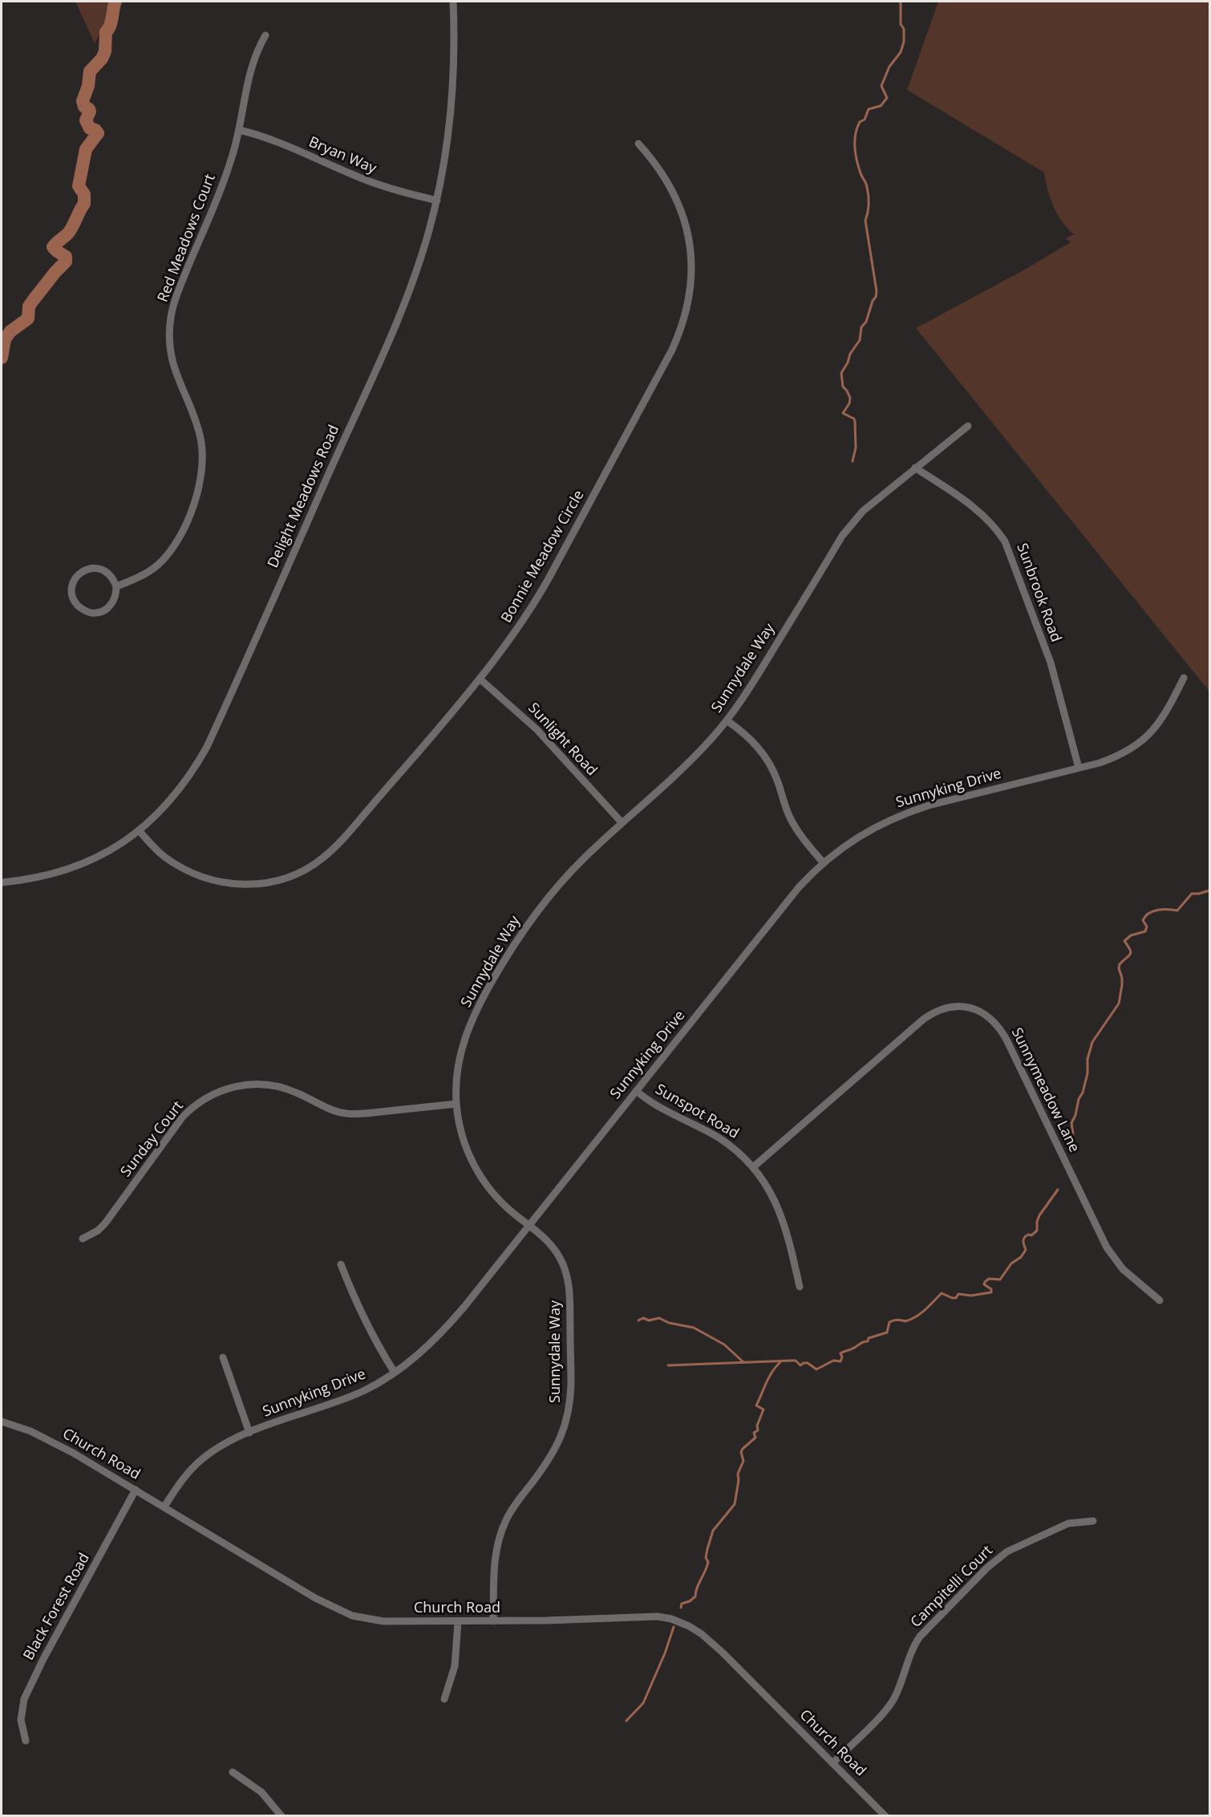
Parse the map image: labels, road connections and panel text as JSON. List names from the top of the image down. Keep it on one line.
{"streets":{"street":["Bryan Way","Red Meadows Court","Delight Meadows Road","Bonnie Meadow Circle","Sunbrook Road","Sunnydale Way","Sunlight Road","Sunnyking Drive","Sunnymeadow Lane","Sunspot Road","Sunday Court","Church Road","Campitelli Court","Black Forest Road"]},"crossings":[["Bryan Way","Red Meadows Court"],["Bryan Way","Delight Meadows Road"],["Delight Meadows Road","Bonnie Meadow Circle"],["Bonnie Meadow Circle","Sunlight Road"],["Sunbrook Road","Sunnydale Way"],["Sunbrook Road","Sunnyking Drive"],["Sunnydale Way","Sunlight Road"],["Sunnydale Way","Sunnyking Drive"],["Sunnydale Way","Sunday Court"],["Sunnydale Way","Church Road"],["Sunnyking Drive","Sunspot Road"],["Sunnyking Drive","Church Road"],["Sunnymeadow Lane","Sunspot Road"],["Church Road","Campitelli Court"],["Church Road","Black Forest Road"]]}
